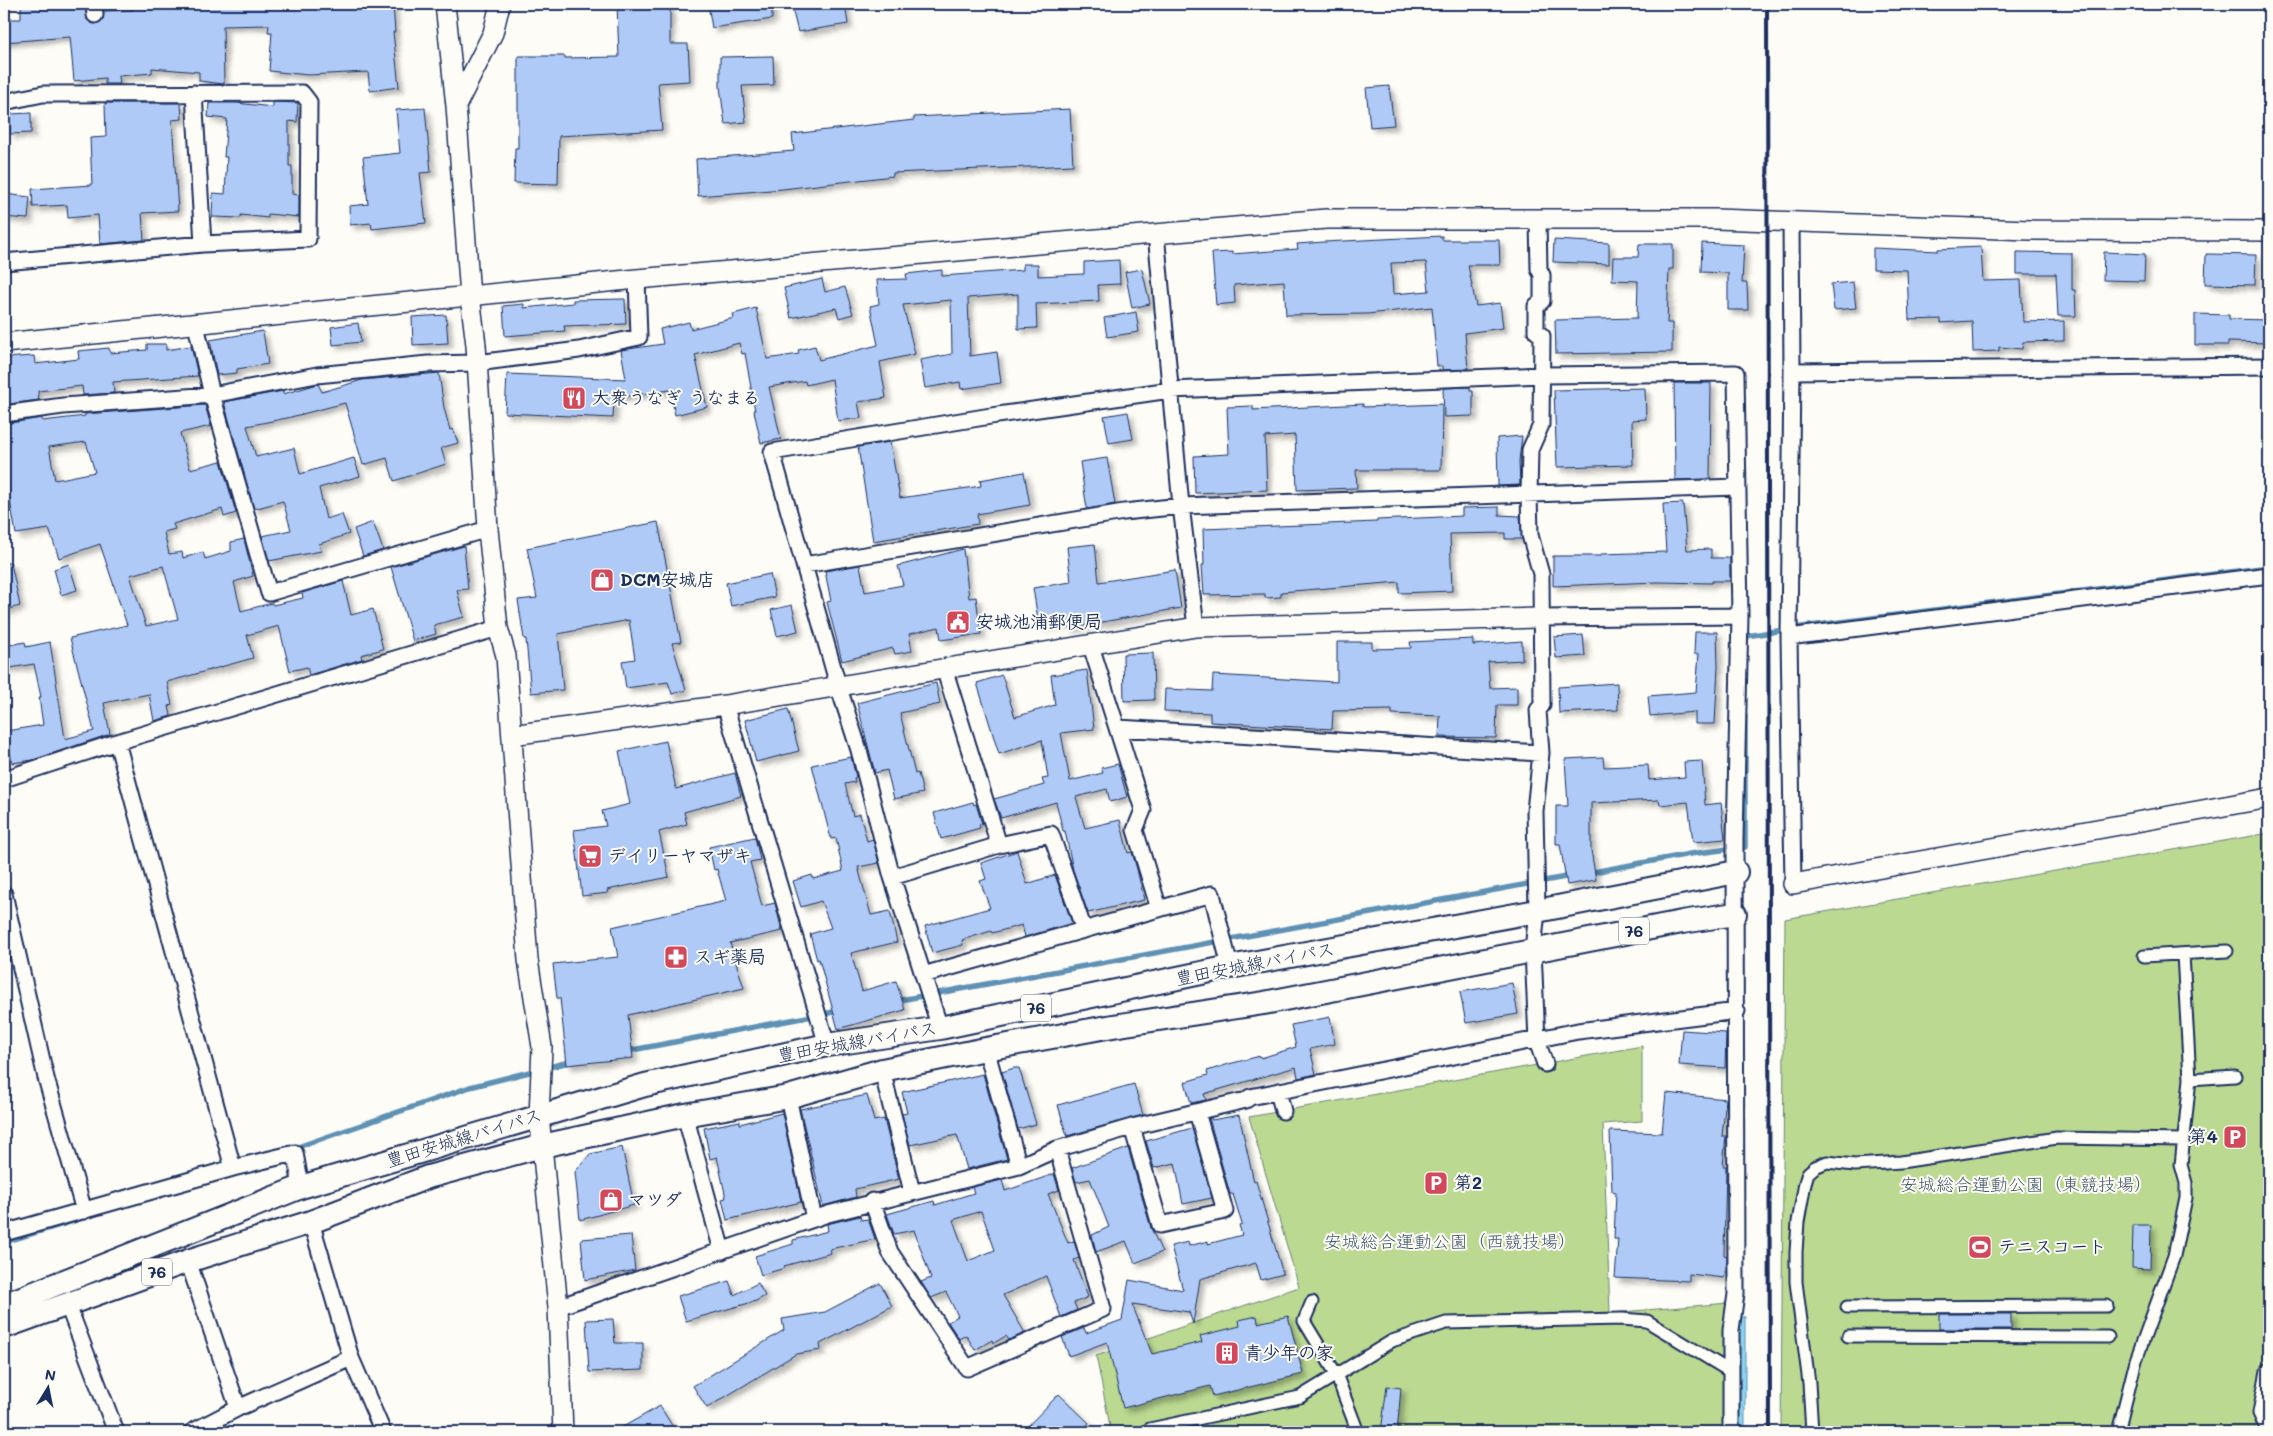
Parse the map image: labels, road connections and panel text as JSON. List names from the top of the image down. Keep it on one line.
{"streets":{"main road":["76","豊田安城線バイパス"]},"parks":["安城総合運動公園（東競技場）","安城総合運動公園（西競技場）"],"places":{"restaurant":["大衆うなぎ うなまる"],"shop":["DCM安城店","マツダ"],"public building":["安城池浦郵便局"],"supermarket":["デイリーヤマザキ"],"pharmacy":["スギ薬局"],"parking":["第4","第2"],"sports":["テニスコート"],"building":["青少年の家"]},"north":"top"}
